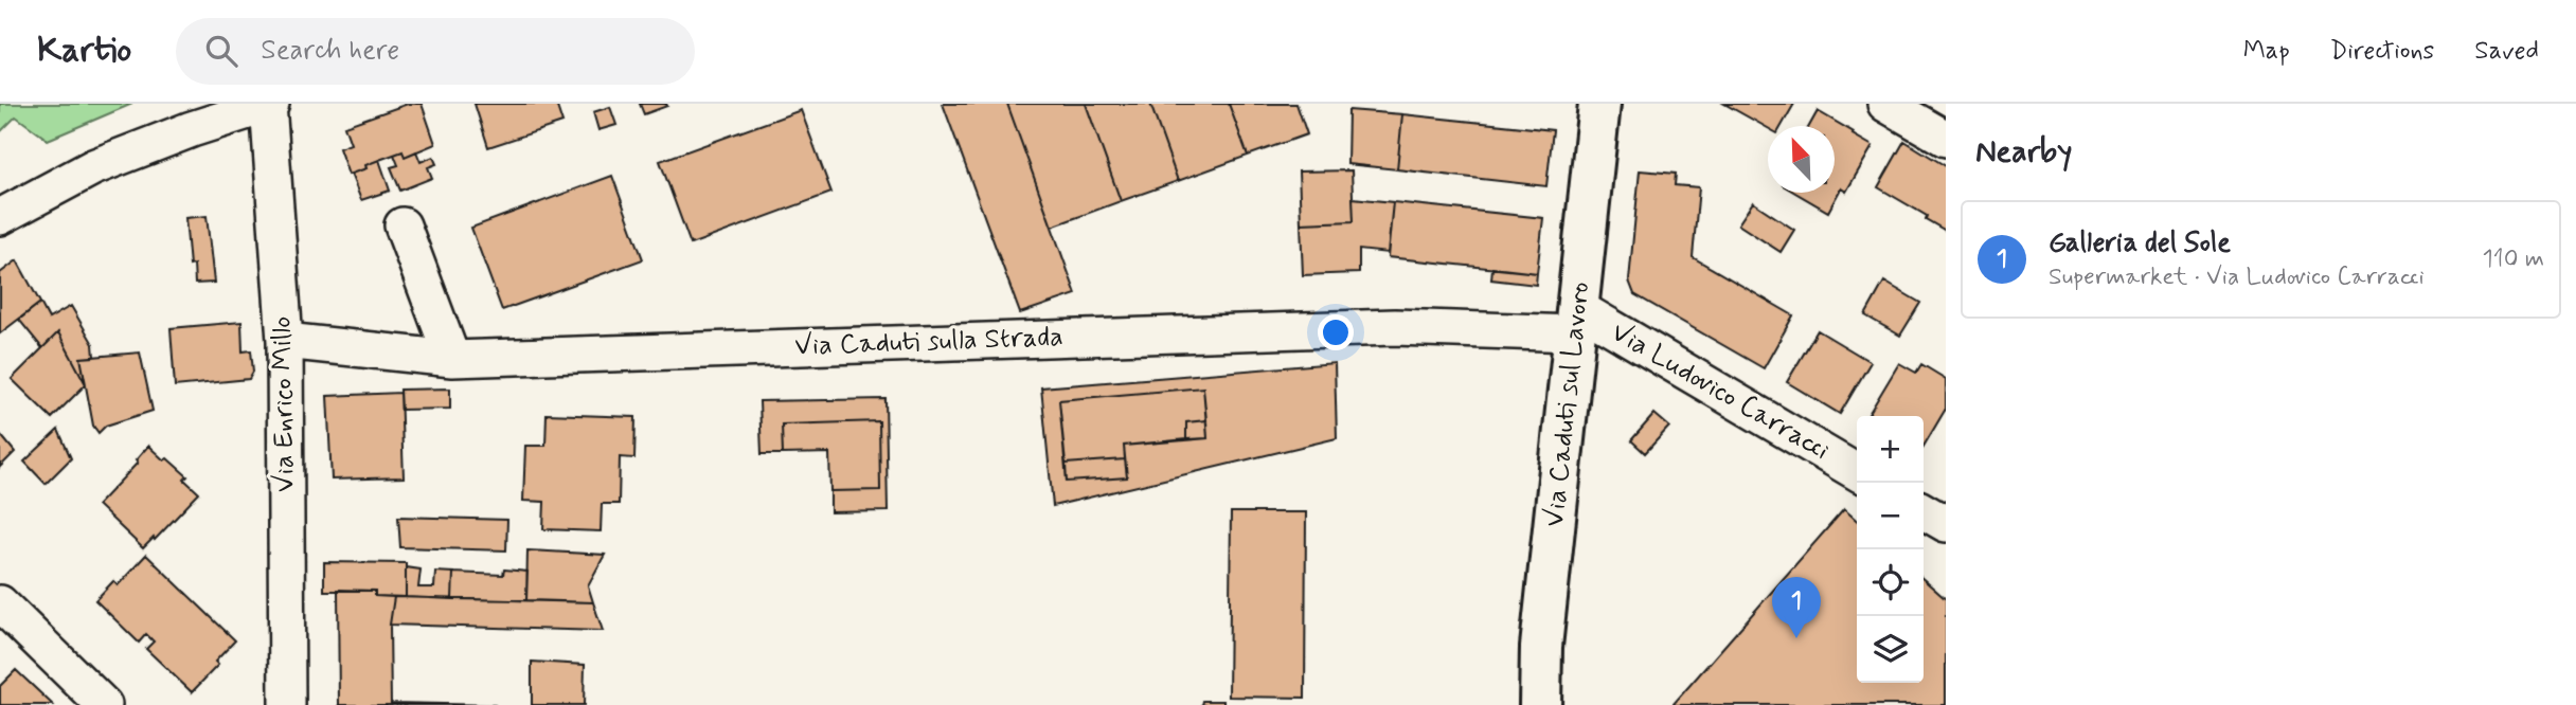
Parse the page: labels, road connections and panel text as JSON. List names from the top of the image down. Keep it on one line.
{"streets":{"main road":["Via Caduti sul Lavoro"],"street":["Via Caduti sulla Strada","Via Ludovico Carracci","Via Enrico Millo"]},"crossings":[["Via Caduti sulla Strada","Via Ludovico Carracci"],["Via Caduti sulla Strada","Via Enrico Millo"],["Via Caduti sulla Strada","Via Caduti sul Lavoro"],["Via Ludovico Carracci","Via Caduti sul Lavoro"]],"north":"top left","page":{"header":"Kartio","search":"Search here","nav":["Map","Directions","Saved"],"heading":"Nearby","list":[{"mark":"1","name":"Galleria del Sole","note":"Supermarket · Via Ludovico Carracci","value":"110 m"}],"map_buttons":["+","−"],"pins":"1"}}
